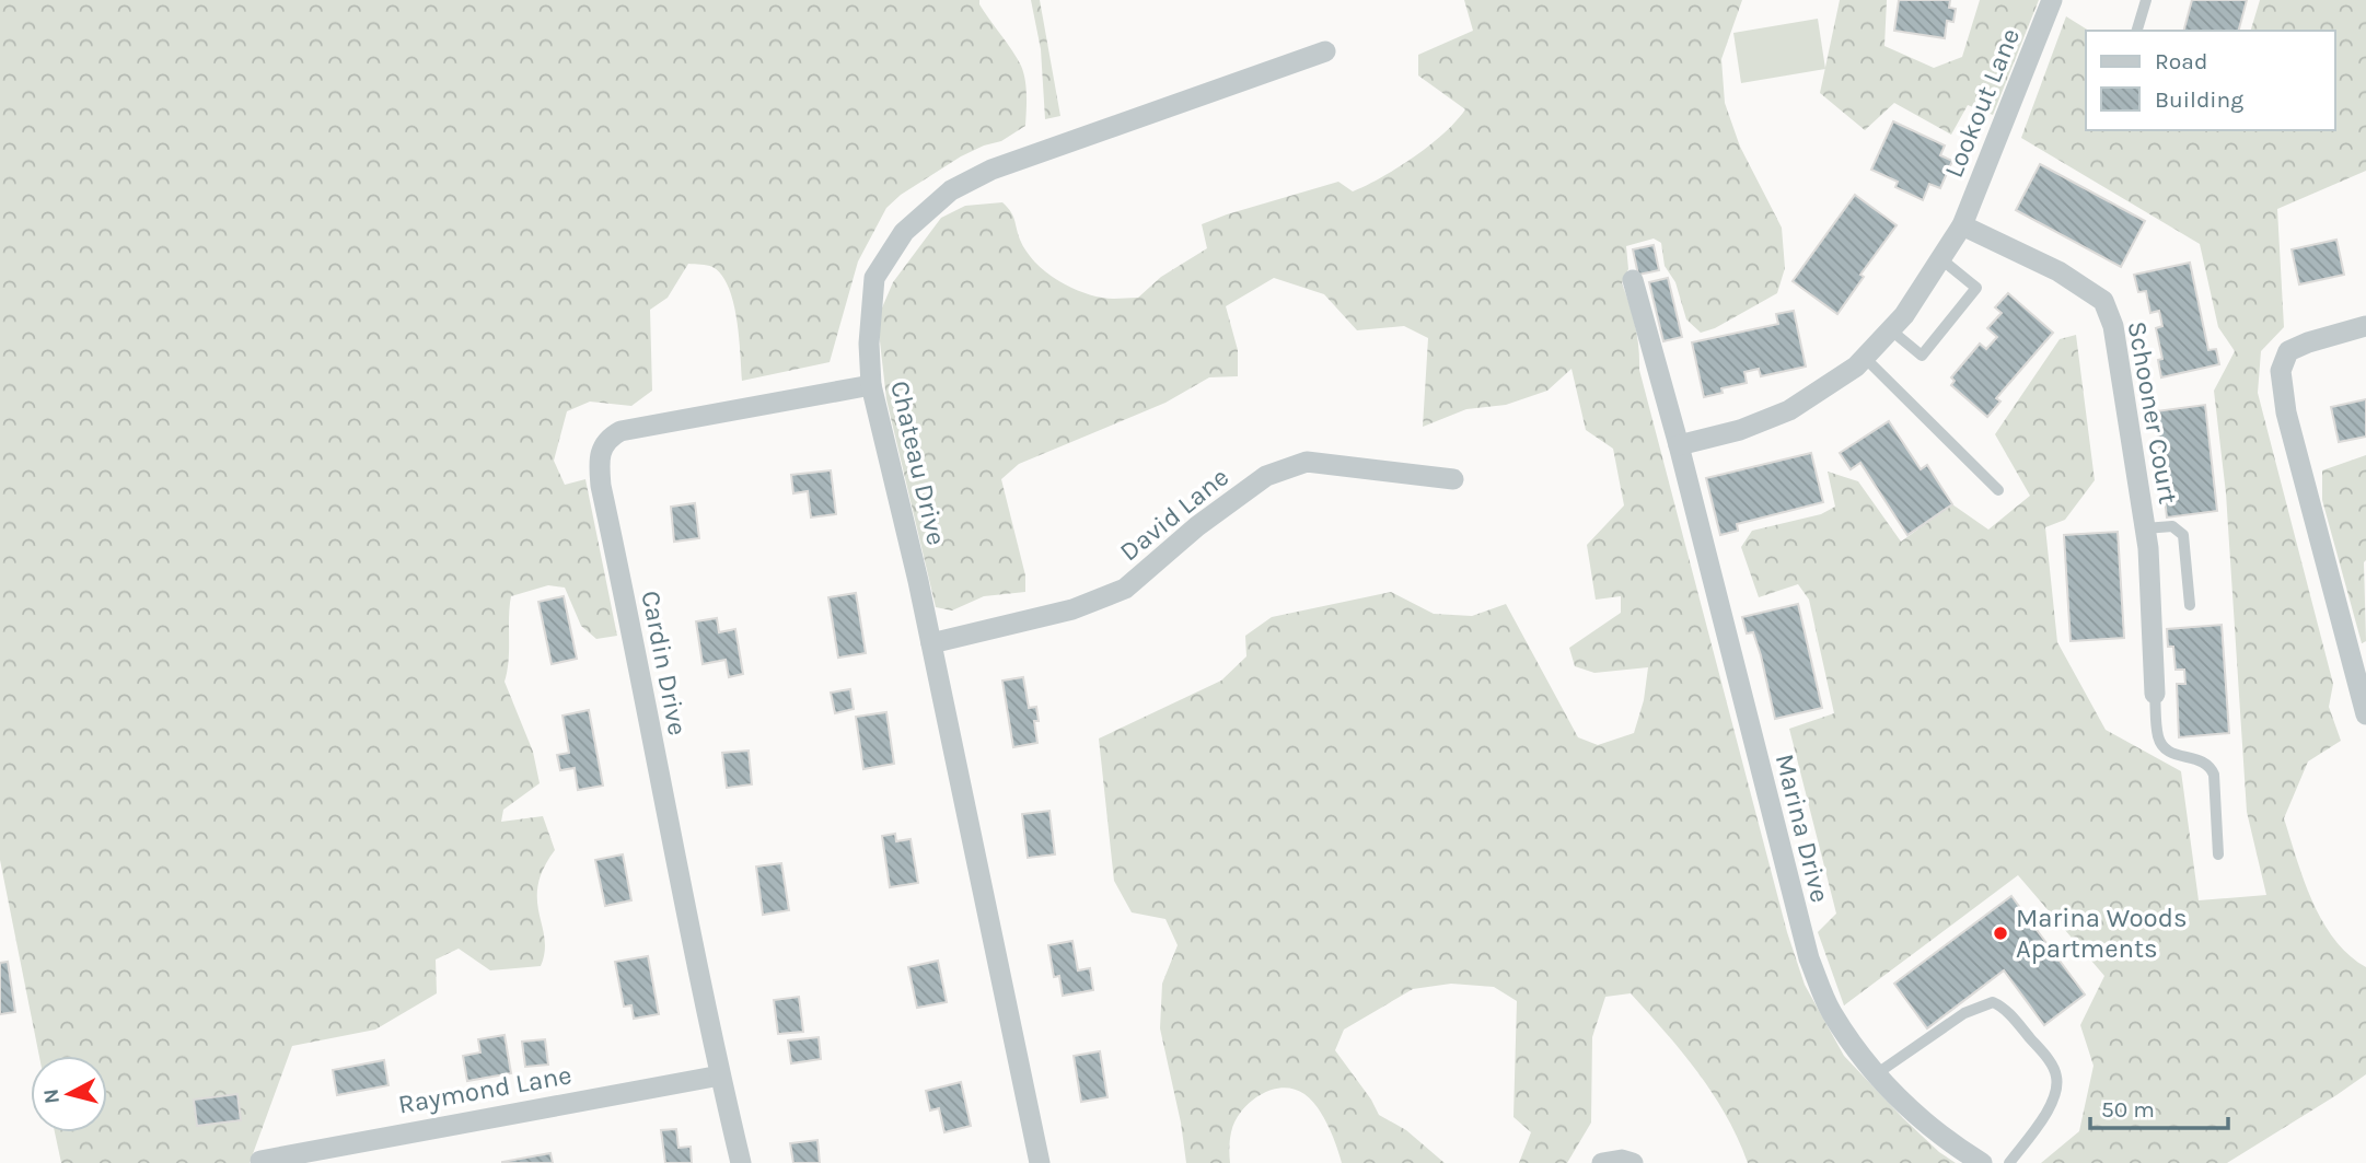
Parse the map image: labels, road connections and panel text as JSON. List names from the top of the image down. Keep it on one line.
{"streets":{"street":["Lookout Lane","Schooner Court","Chateau Drive","David Lane","Cardin Drive","Marina Drive","Raymond Lane"]},"crossings":[["Lookout Lane","Schooner Court"],["Chateau Drive","David Lane"],["Chateau Drive","Cardin Drive"],["Cardin Drive","Raymond Lane"]],"places":["Marina Woods Apartments"],"legend":["Road","Building"],"scale_bar":"50 m","north":"left"}
